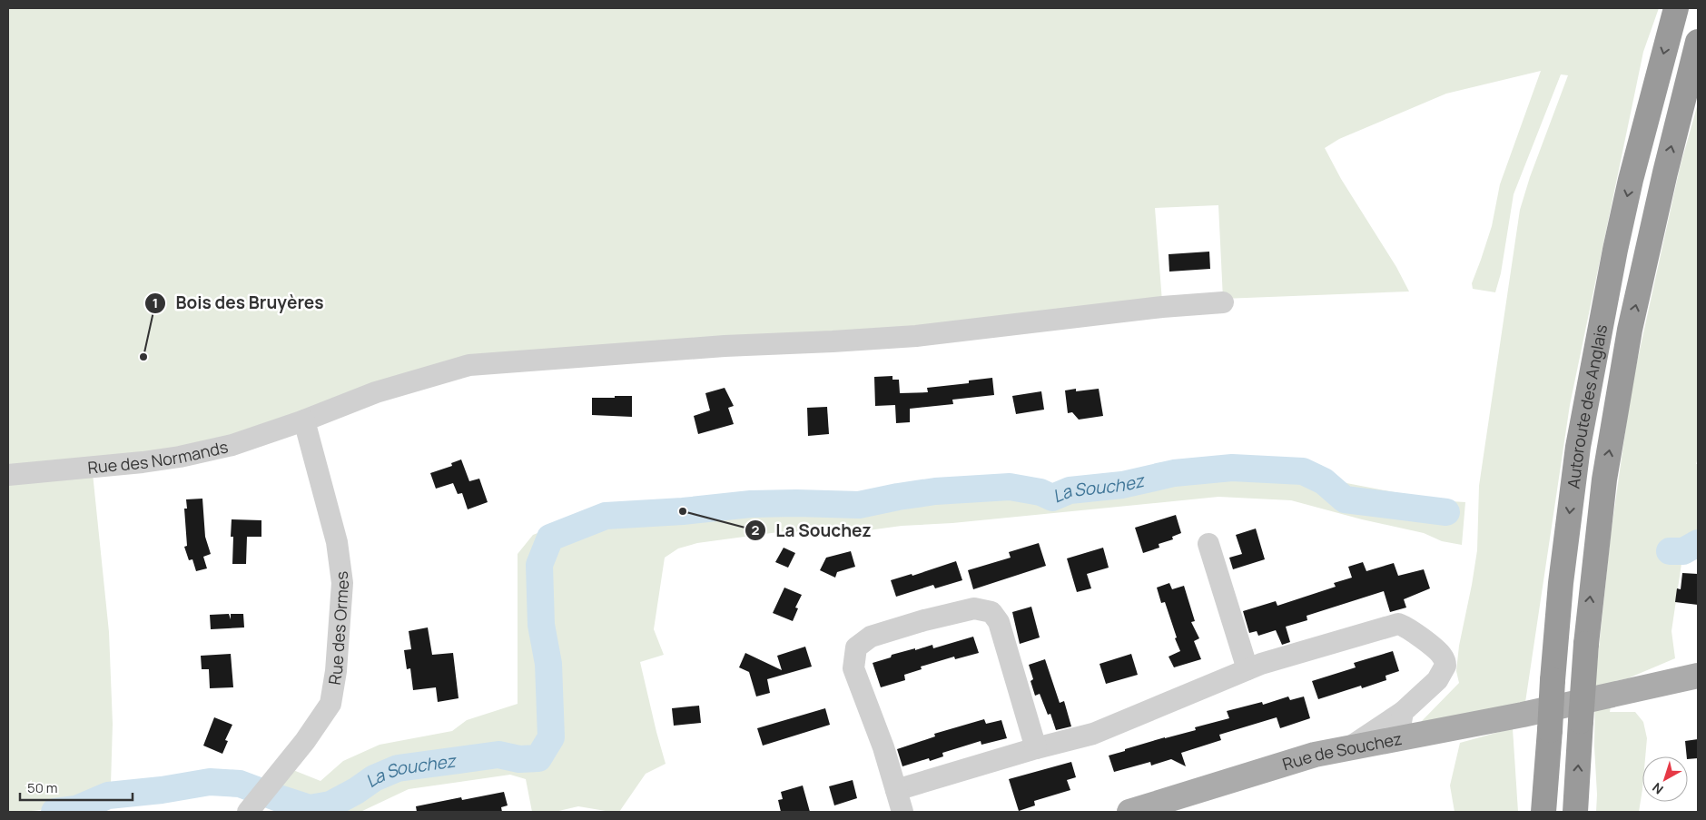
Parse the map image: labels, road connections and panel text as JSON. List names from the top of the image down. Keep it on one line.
{"streets":{"highway":["Autoroute des Anglais"],"main road":["Rue de Souchez"],"street":["Rue des Normands","Rue des Ormes"]},"crossings":[["Rue des Normands","Rue des Ormes"]],"water":["La Souchez"],"places":["Bois des Bruyères","La Souchez"],"scale_bar":"50 m","north":"bottom left"}
